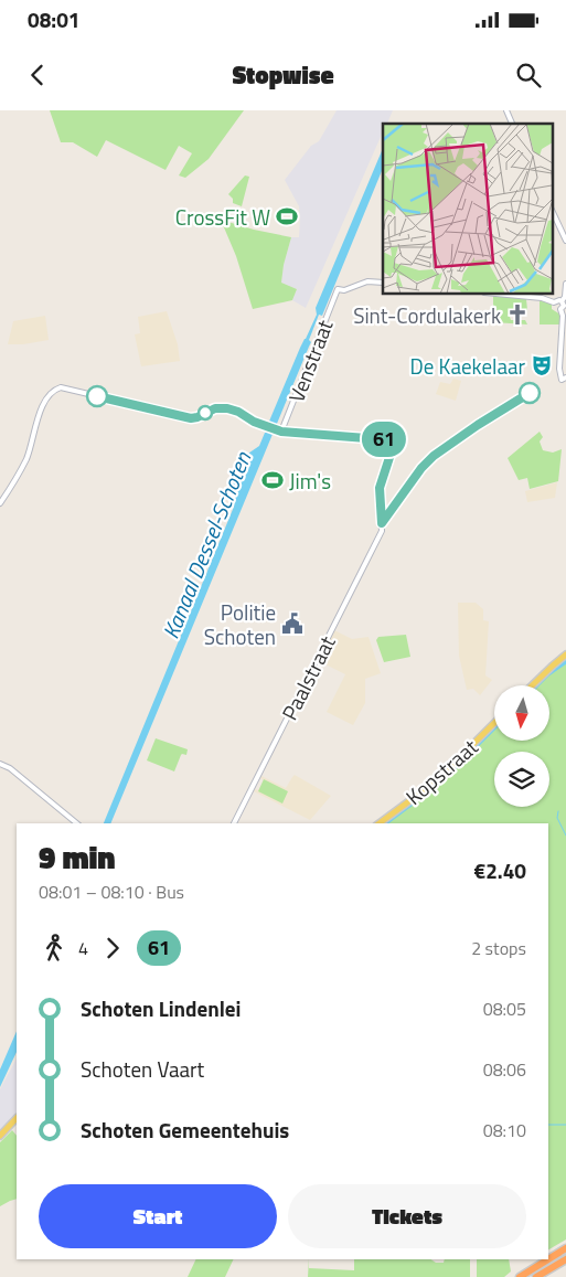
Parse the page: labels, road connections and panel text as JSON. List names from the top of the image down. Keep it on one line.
{"streets":{"main road":["Kopstraat"],"street":["Venstraat","Paalstraat"]},"crossings":[["Venstraat","Paalstraat"]],"water":["Kanaal Dessel-Schoten"],"places":{"sports":["CrossFit W","Jim's"],"church":["Sint-Cordulakerk"],"theatre":["De Kaekelaar"],"public building":["Politie Schoten"]},"lines":["bus line 61"],"north":"bottom","page":{"status":"08:01","header":"Stopwise","on_map":"61","heading":["9 min","08:01 – 08:10 · Bus","€2.40"],"legs":["4","61","2 stops"],"list":[{"name":"Schoten Lindenlei","value":"08:05"},{"name":"Schoten Vaart","value":"08:06"},{"name":"Schoten Gemeentehuis","value":"08:10"}],"buttons":["Start","Tickets"]}}
